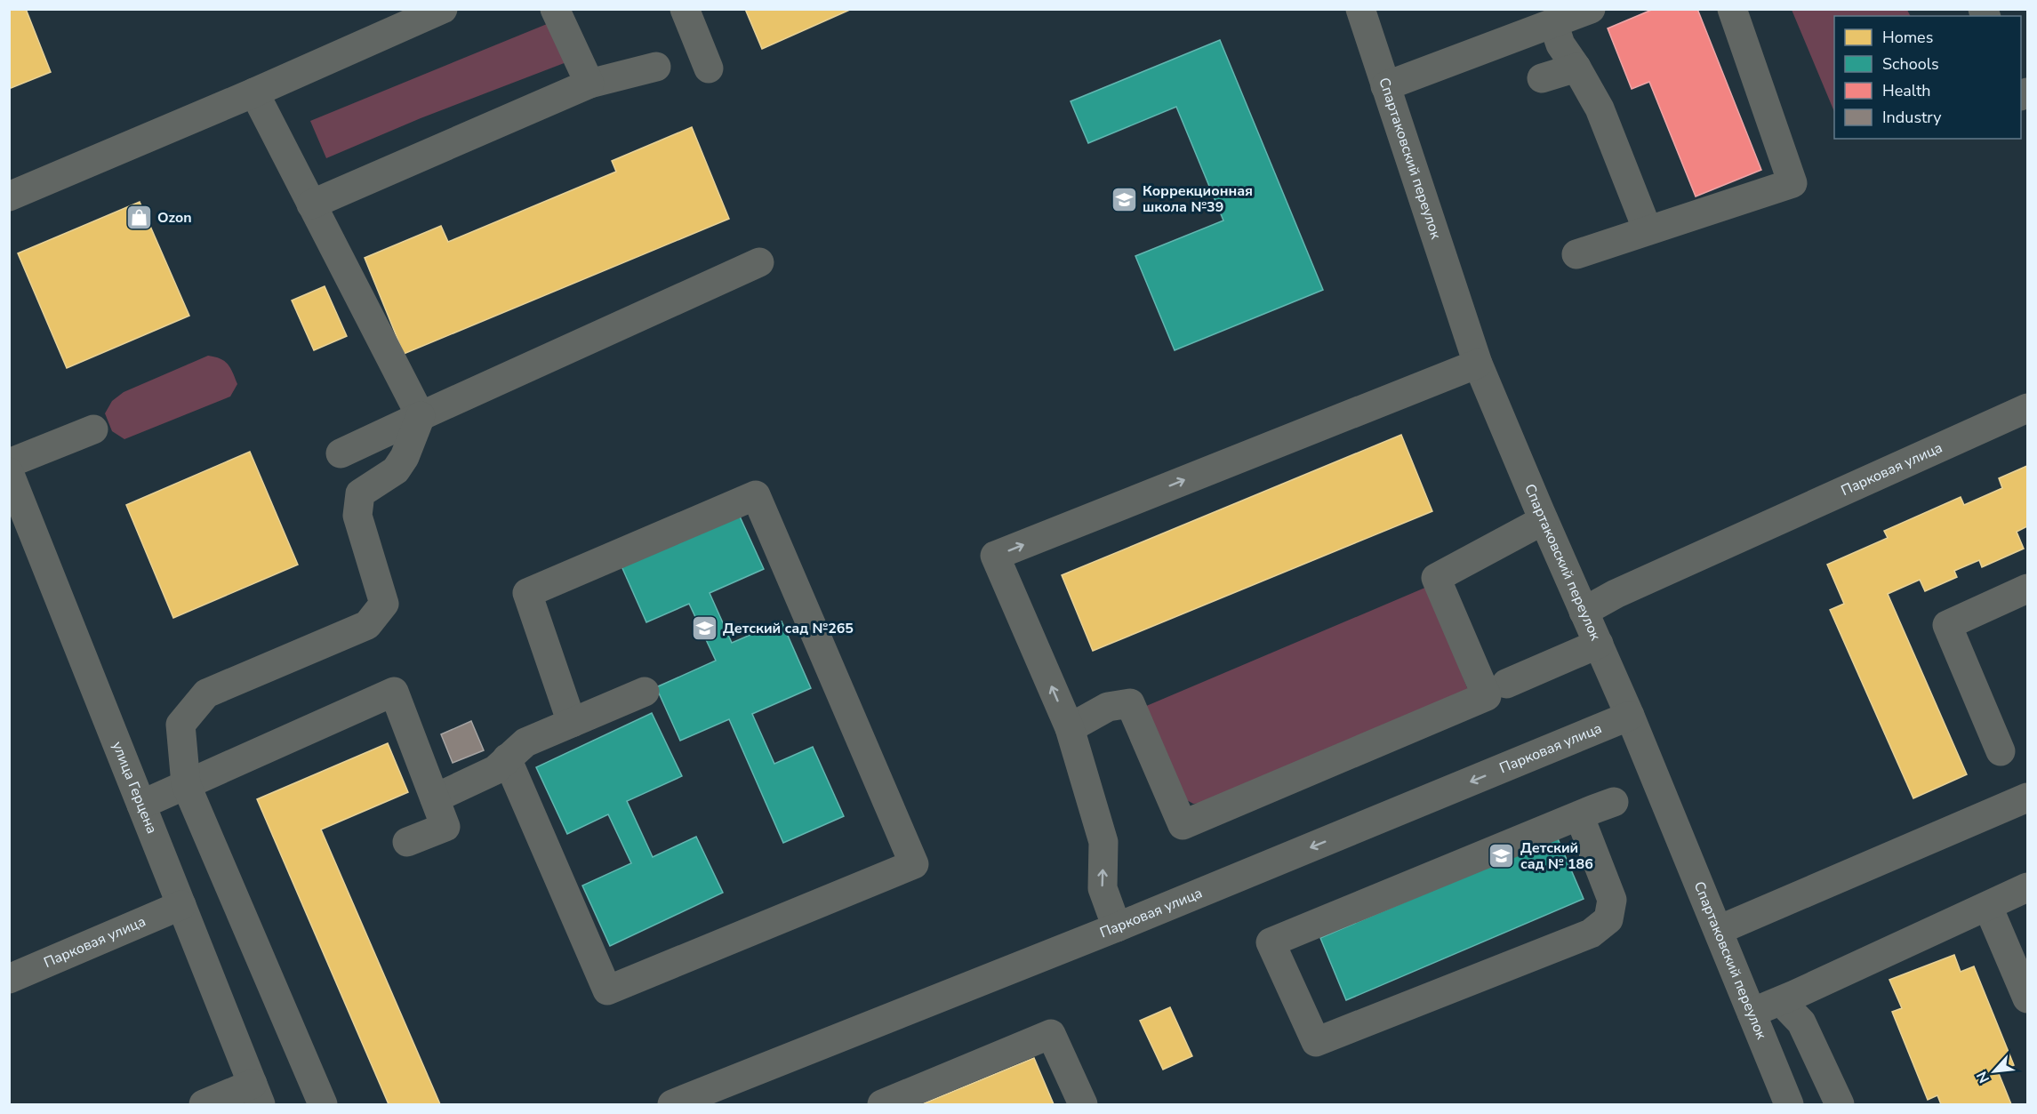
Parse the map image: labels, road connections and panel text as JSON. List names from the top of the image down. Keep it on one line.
{"streets":{"street":["Спартаковский переулок","Парковая улица","улица Герцена"]},"crossings":[["Спартаковский переулок","Парковая улица"],["Парковая улица","улица Герцена"]],"places":{"school or university":["Коррекционная школа №39","Детский сад №265","Детский сад № 186"],"shop":["Ozon"]},"legend":["Homes","Schools","Health","Industry"],"north":"bottom left"}
